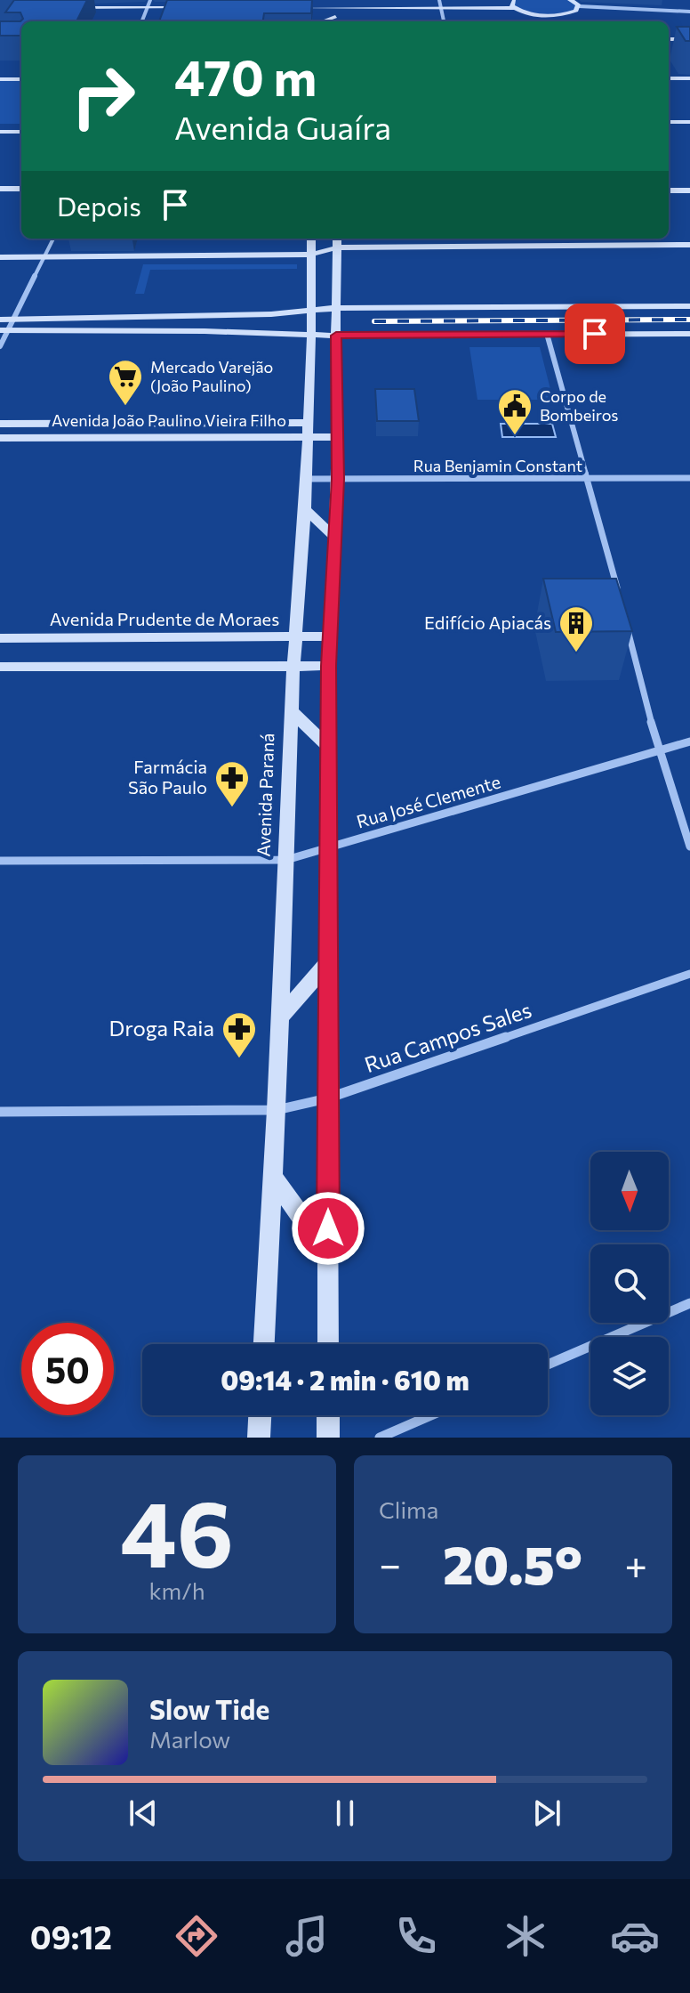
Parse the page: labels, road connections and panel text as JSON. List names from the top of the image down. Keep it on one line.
{"streets":{"main road":["Avenida João Paulino Vieira Filho","Avenida Prudente de Moraes","Avenida Paraná"],"street":["Rua Benjamin Constant","Rua José Clemente","Rua Campos Sales"]},"crossings":[["Avenida João Paulino Vieira Filho","Avenida Paraná"],["Rua Benjamin Constant","Avenida Paraná"],["Avenida Prudente de Moraes","Avenida Paraná"],["Avenida Paraná","Rua José Clemente"],["Avenida Paraná","Rua Campos Sales"]],"places":{"supermarket":["Mercado Varejão (João Paulino)"],"public building":["Corpo de Bombeiros"],"building":["Edifício Apiacás"],"pharmacy":["Farmácia São Paulo","Droga Raia"]},"north":"bottom","page":{"turn":["470 m","Avenida Guaíra"],"then":"Depois","limit":"50","trip":"09:14 · 2 min · 610 m","tile":[["46","km/h"],"Clima"],"heat":["−","20.5°","+"],"song":["Slow Tide","Marlow"],"tabs":"09:12"}}
